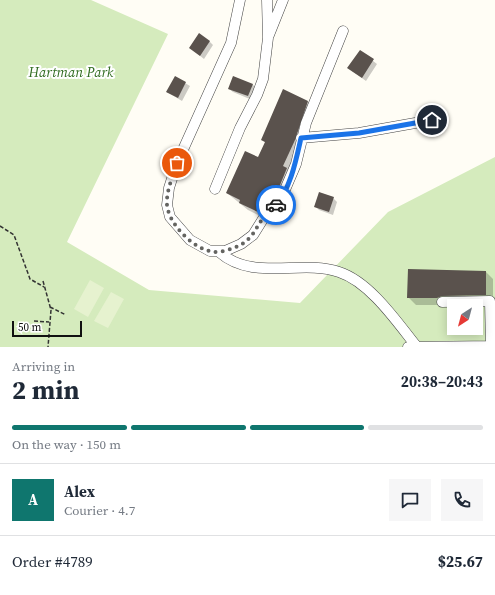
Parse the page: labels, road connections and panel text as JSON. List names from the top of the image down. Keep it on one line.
{"parks":["Hartman Park"],"scale_bar":"50 m","north":"bottom left","page":{"scale":"50 m","heading":["2 min","Arriving in","20:38–20:43"],"panel":["Alex","Courier · 4.7","Order #4789","$25.67"],"bar":"On the way · 150 m","round":"A"}}
